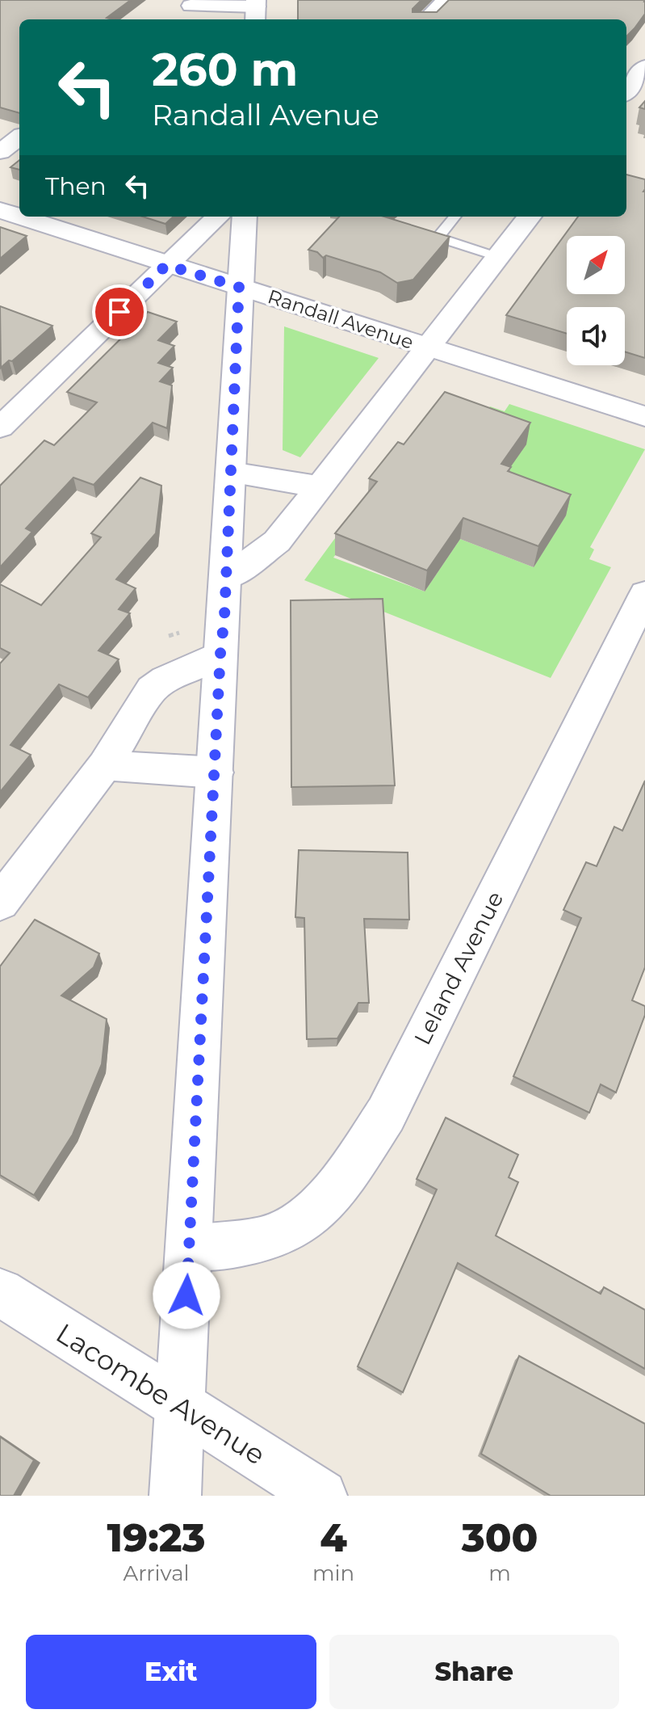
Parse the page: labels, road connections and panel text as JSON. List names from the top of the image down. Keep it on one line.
{"streets":{"street":["Randall Avenue","Leland Avenue","Lacombe Avenue"]},"north":"top right","page":{"turn":["260 m","Randall Avenue"],"then":"Then","eta":["19:23","Arrival","4","min","300","m"],"buttons":["Exit","Share"]}}
